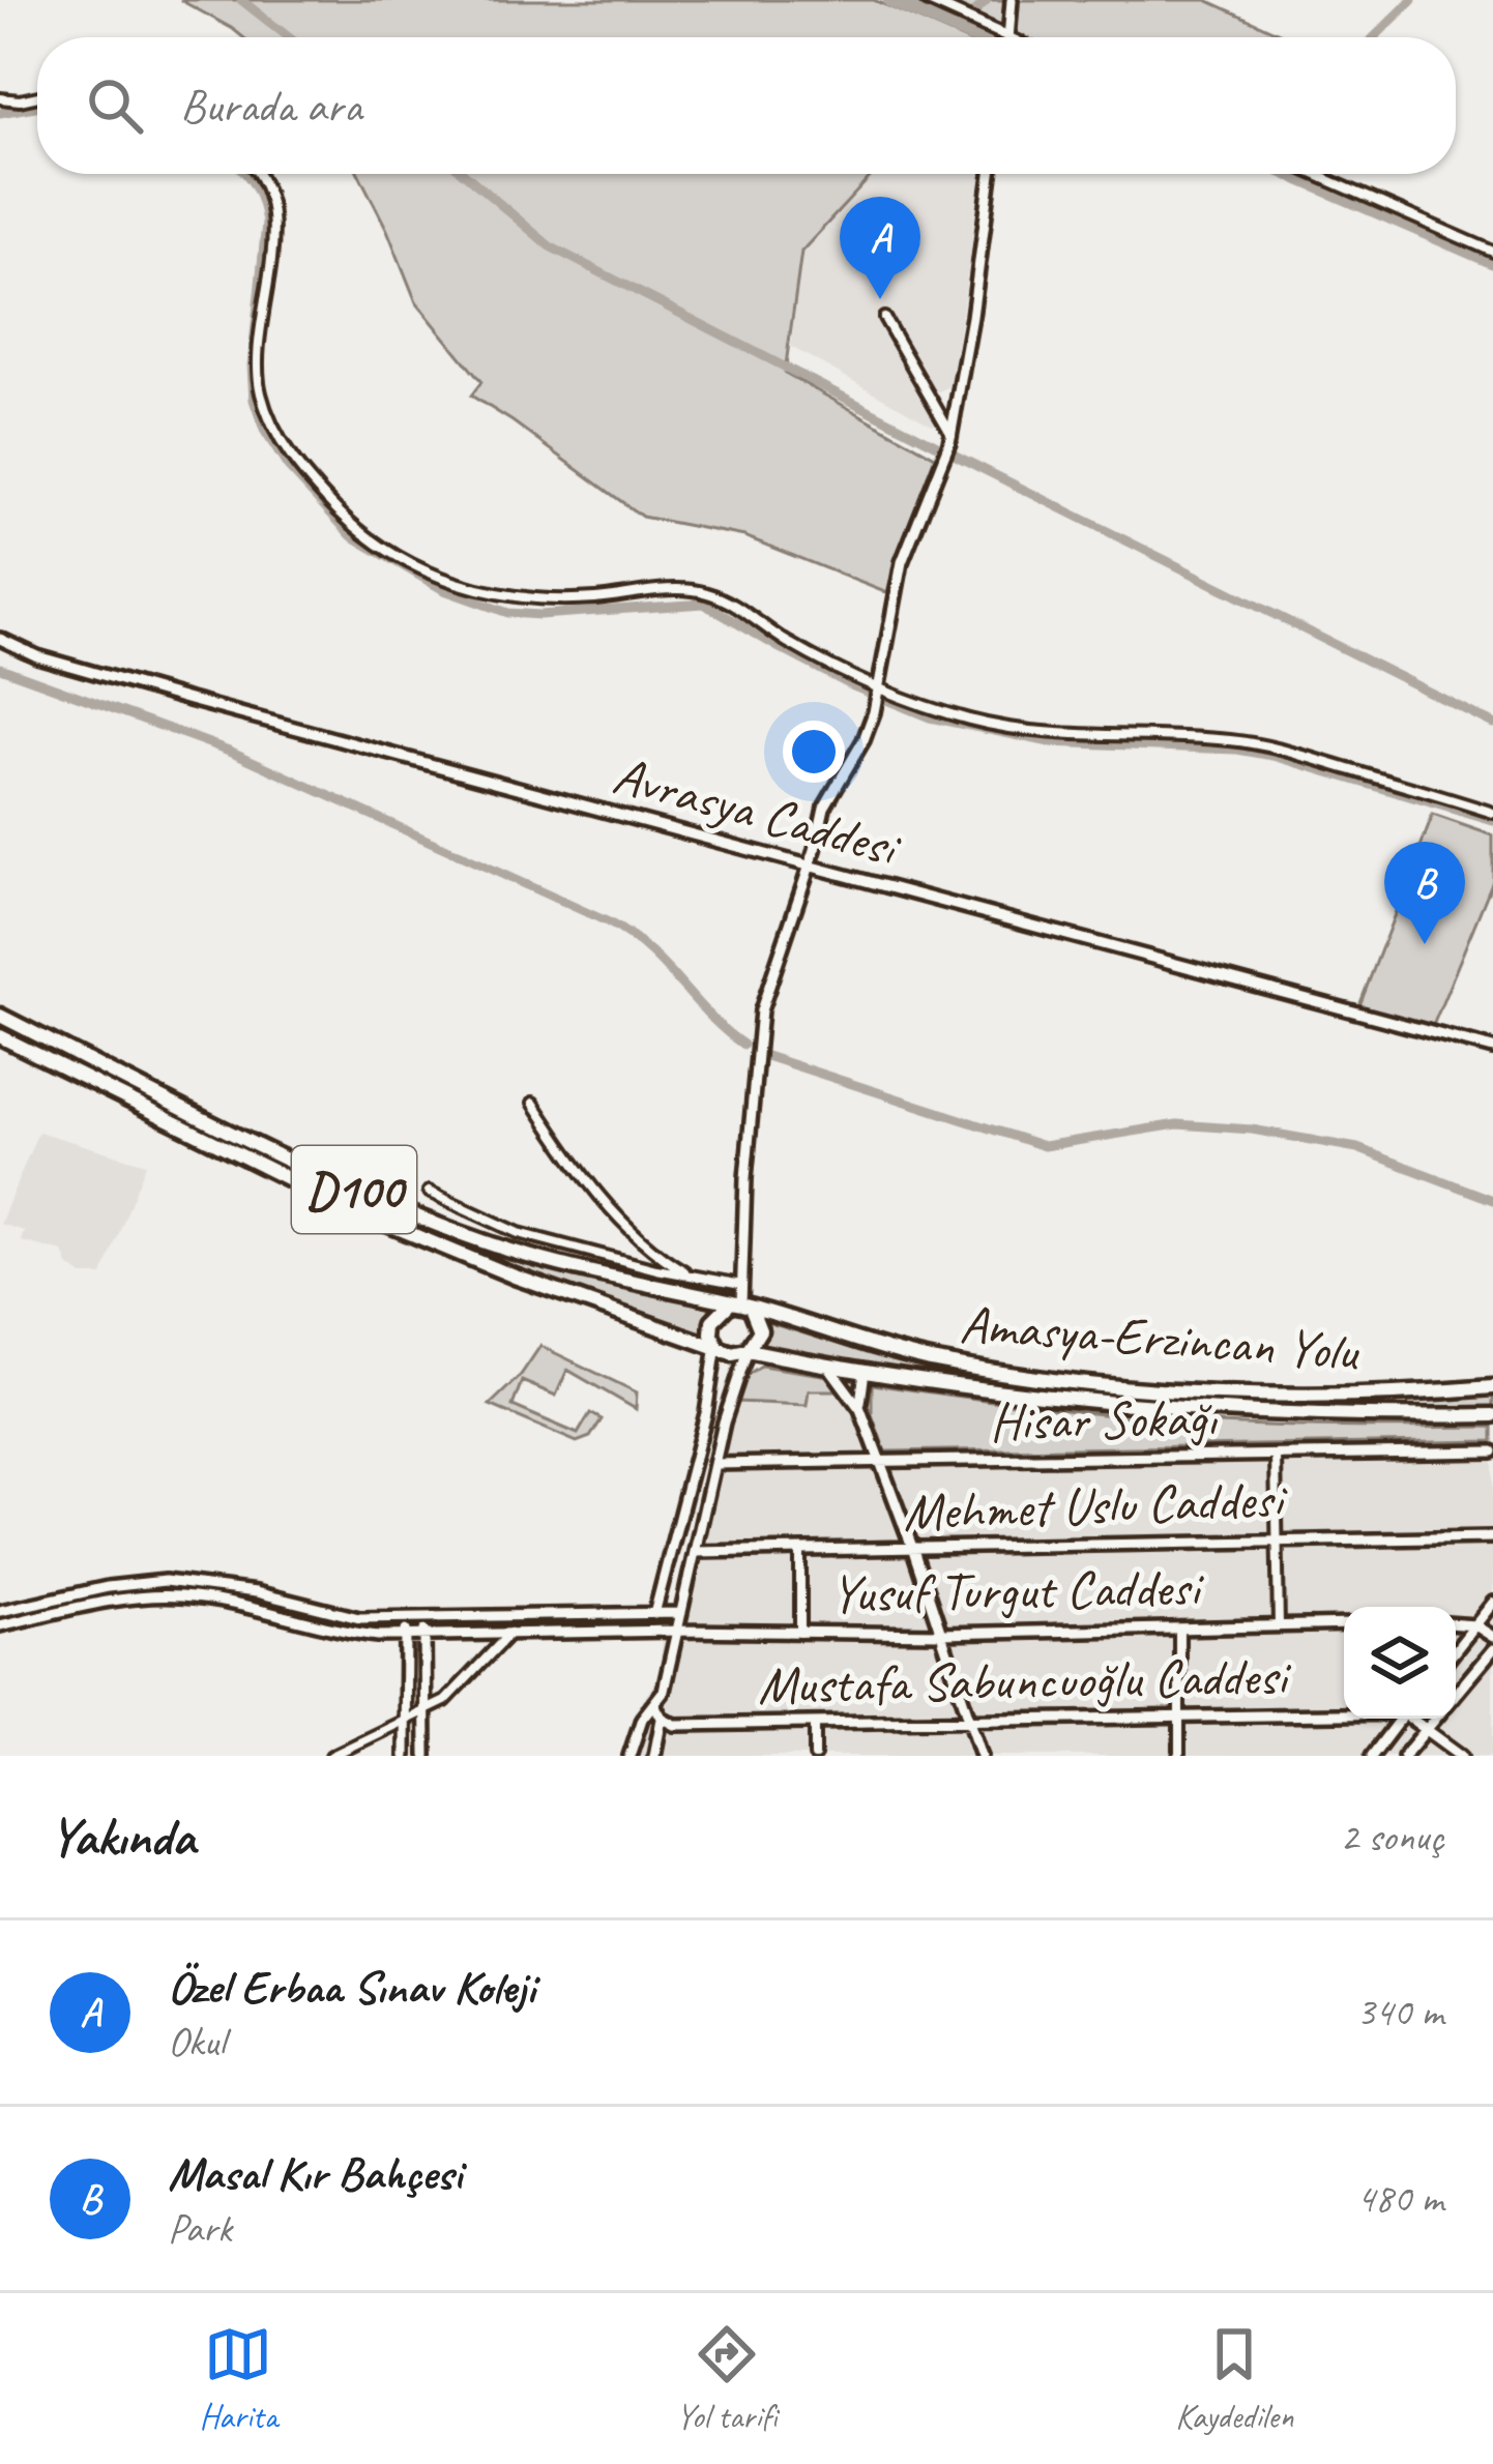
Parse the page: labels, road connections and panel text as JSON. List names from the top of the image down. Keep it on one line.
{"streets":{"highway":["D100","Amasya-Erzincan Yolu"],"street":["Avrasya Caddesi","Hisar Sokağı","Mehmet Uslu Caddesi","Yusuf Turgut Caddesi","Mustafa Sabuncuoğlu Caddesi"]},"crossings":[["D100","Amasya-Erzincan Yolu"]],"page":{"search":"Burada ara","pins":["A","B"],"heading":["Yakında","2 sonuç"],"list":[{"mark":"A","name":"Özel Erbaa Sınav Koleji","note":"Okul","value":"340 m"},{"mark":"B","name":"Masal Kır Bahçesi","note":"Park","value":"480 m"}],"nav":["Harita","Yol tarifi","Kaydedilen"]}}
